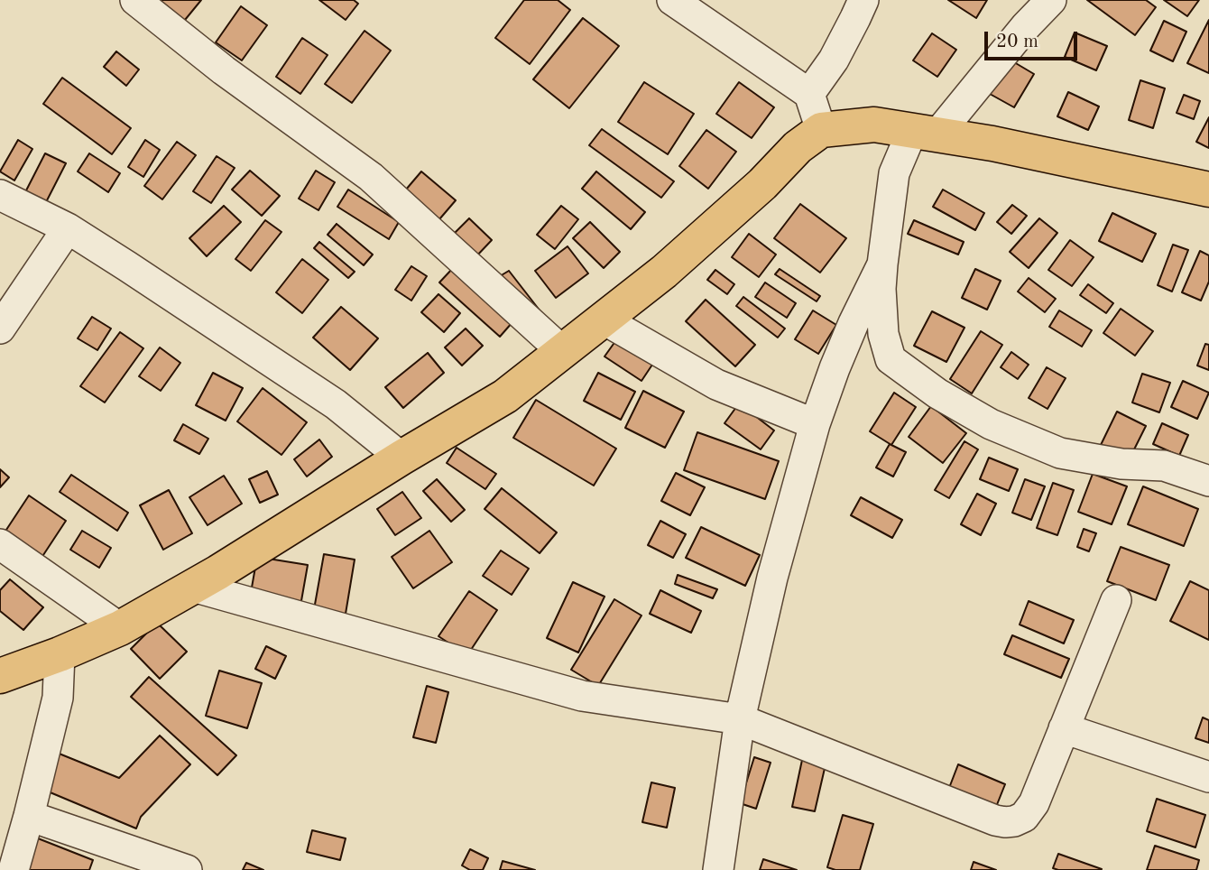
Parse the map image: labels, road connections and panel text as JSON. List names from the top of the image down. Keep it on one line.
{"scale_bar":"20 m"}
